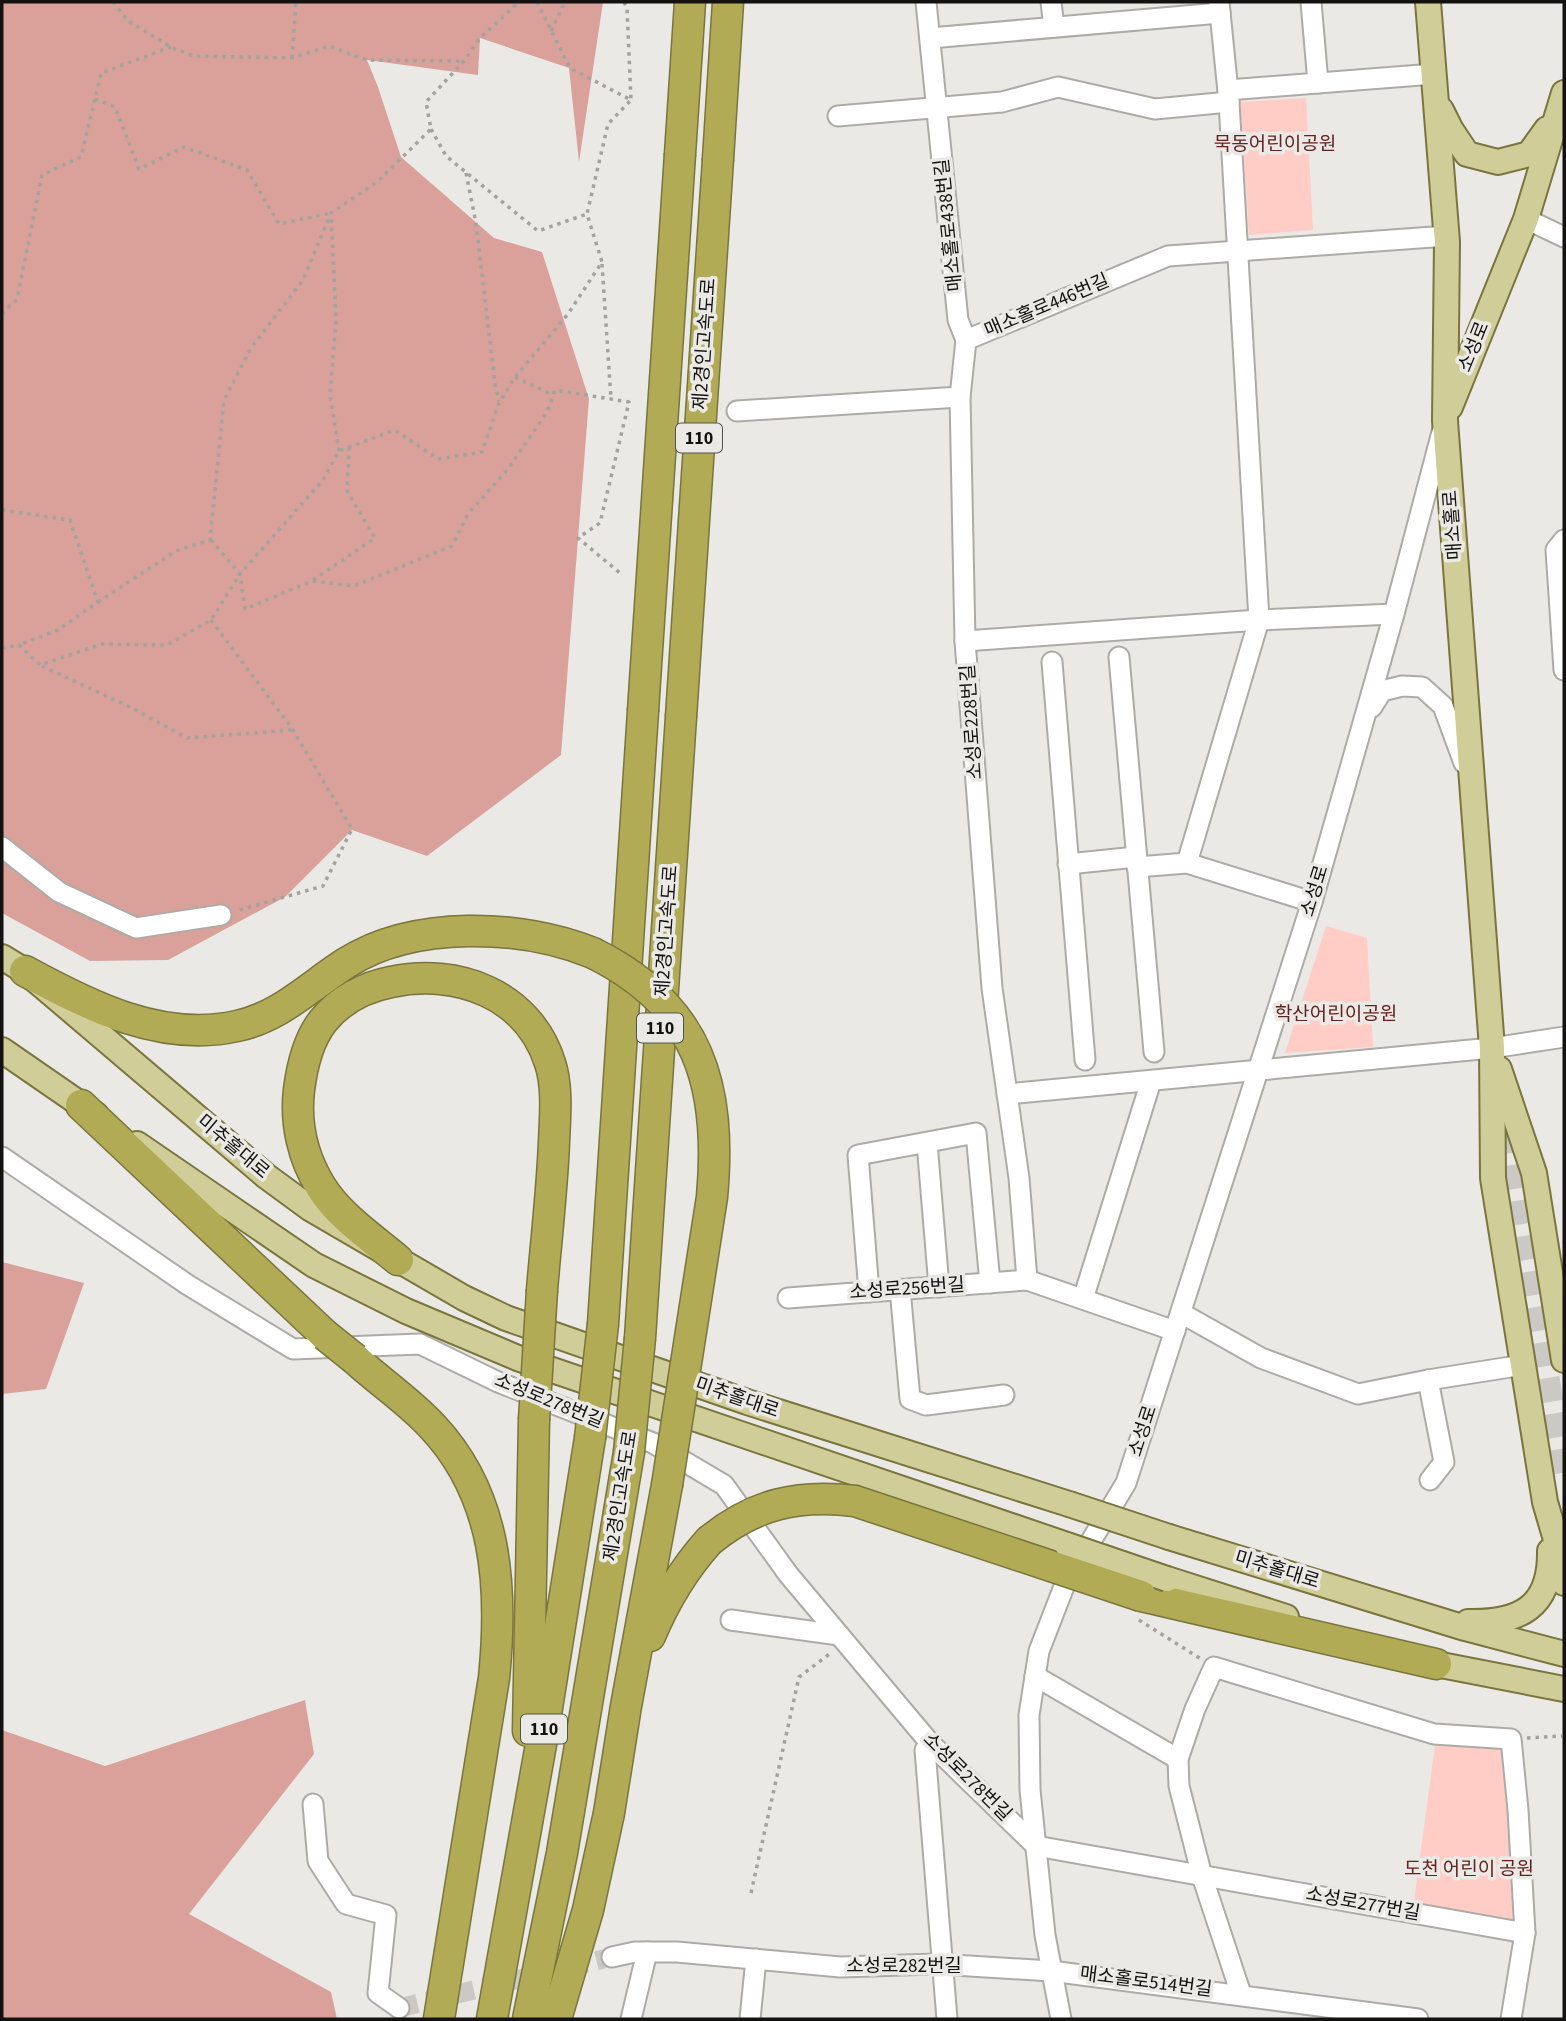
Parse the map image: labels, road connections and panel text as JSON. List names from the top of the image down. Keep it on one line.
{"streets":{"highway":["제2경인고속도로","110"],"main road":["소성로","매소홀로","미추홀대로"],"street":["매소홀로438번길","매소홀로446번길","소성로228번길","소성로256번길","소성로278번길","소성로277번길","소성로282번길","매소홀로514번길"]},"crossings":[["매소홀로438번길","매소홀로446번길"],["매소홀로446번길","매소홀로"],["매소홀로446번길","소성로228번길"],["소성로","매소홀로"],["소성로","소성로228번길"],["소성로","소성로256번길"],["소성로","소성로278번길"],["소성로","소성로277번길"],["소성로","소성로282번길"],["소성로","매소홀로514번길"],["소성로278번길","소성로277번길"],["소성로277번길","매소홀로514번길"],["소성로282번길","매소홀로514번길"]],"parks":["묵동어린이공원","학산어린이공원","도천 어린이 공원"]}
